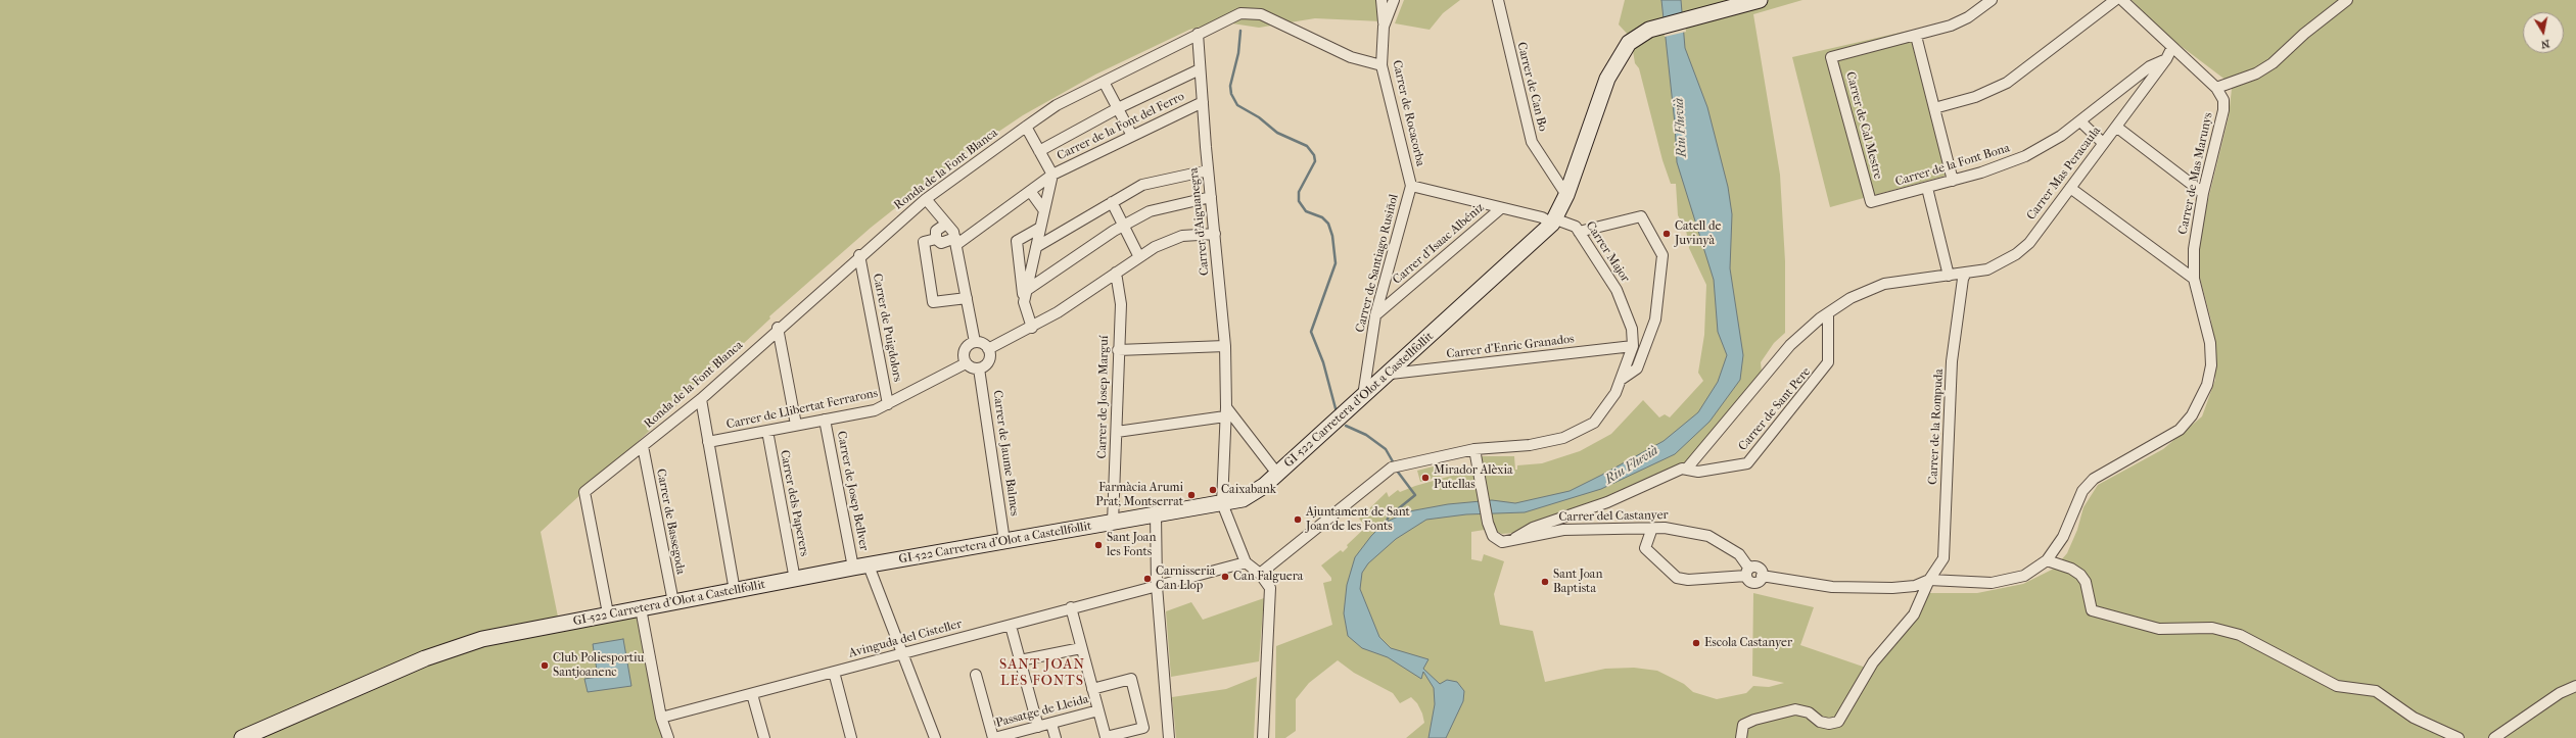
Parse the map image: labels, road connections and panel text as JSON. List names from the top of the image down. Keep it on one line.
{"streets":{"street":["Carrer de Can Bo","Carrer de Rocacorba","Carrer de Cal Mestre","Carrer de la Font del Ferro","Carrer de la Font Bona","Ronda de la Font Blanca","Carrer Mas Peracaula","Carrer de Mas Marunys","Carrer d'Aiguanegra","Carrer d'Isaac Albéniz","Carrer Major","Carrer de Santiago Rusiñol","Carrer de Puigdolors","Carrer d'Enric Granados","Carrer de Josep Marguí","GI-522 Carretera d'Olot a Castellfollit","Carrer de Llibertat Ferrarons","Carrer de Sant Pere","Carrer de la Rompuda","Carrer de Jaume Balmes","Carrer de Josep Bellver","Carrer dels Paperers","Carrer del Castanyer","Carrer de Bassegoda","Avinguda del Cisteller","Passatge de Lleida"]},"crossings":[["Carrer de Can Bo","GI-522 Carretera d'Olot a Castellfollit"],["Carrer de Rocacorba","Ronda de la Font Blanca"],["Carrer de Rocacorba","Carrer Major"],["Carrer de Rocacorba","Carrer de Santiago Rusiñol"],["Carrer de Cal Mestre","Carrer de la Font Bona"],["Carrer de la Font del Ferro","Carrer d'Aiguanegra"],["Carrer de la Font Bona","Carrer Mas Peracaula"],["Ronda de la Font Blanca","Carrer d'Aiguanegra"],["Ronda de la Font Blanca","Carrer de Puigdolors"],["Ronda de la Font Blanca","GI-522 Carretera d'Olot a Castellfollit"],["Ronda de la Font Blanca","Carrer de Bassegoda"],["Carrer Mas Peracaula","Carrer de la Rompuda"],["Carrer de Mas Marunys","Carrer de la Rompuda"],["Carrer d'Aiguanegra","GI-522 Carretera d'Olot a Castellfollit"],["Carrer d'Isaac Albéniz","Carrer Major"],["Carrer d'Isaac Albéniz","Carrer de Santiago Rusiñol"],["Carrer Major","Carrer de Santiago Rusiñol"],["Carrer Major","Carrer d'Enric Granados"],["Carrer Major","GI-522 Carretera d'Olot a Castellfollit"],["Carrer Major","Carrer de Sant Pere"],["Carrer de Santiago Rusiñol","GI-522 Carretera d'Olot a Castellfollit"],["Carrer de Puigdolors","Carrer de Llibertat Ferrarons"],["Carrer d'Enric Granados","GI-522 Carretera d'Olot a Castellfollit"],["Carrer de Josep Marguí","GI-522 Carretera d'Olot a Castellfollit"],["GI-522 Carretera d'Olot a Castellfollit","Carrer de Jaume Balmes"],["GI-522 Carretera d'Olot a Castellfollit","Carrer de Josep Bellver"],["GI-522 Carretera d'Olot a Castellfollit","Carrer dels Paperers"],["GI-522 Carretera d'Olot a Castellfollit","Carrer de Bassegoda"],["Carrer de Llibertat Ferrarons","Carrer de Jaume Balmes"],["Carrer de Llibertat Ferrarons","Carrer de Josep Bellver"],["Carrer de Llibertat Ferrarons","Carrer dels Paperers"],["Carrer de Sant Pere","Carrer del Castanyer"]],"districts":["SANT JOAN LES FONTS"],"water":["Riu Fluvià"],"places":["Catell de Juvinyà","Mirador Alèxia Putellas","Caixabank","Farmàcia Arumi Prat, Montserrat","Ajuntament de Sant Joan de les Fonts","Sant Joan les Fonts","Can Falguera","Carnisseria Can Llop","Sant Joan Baptista","Escola Castanyer","Club Poliesportiu Santjoanenc"],"north":"bottom"}
